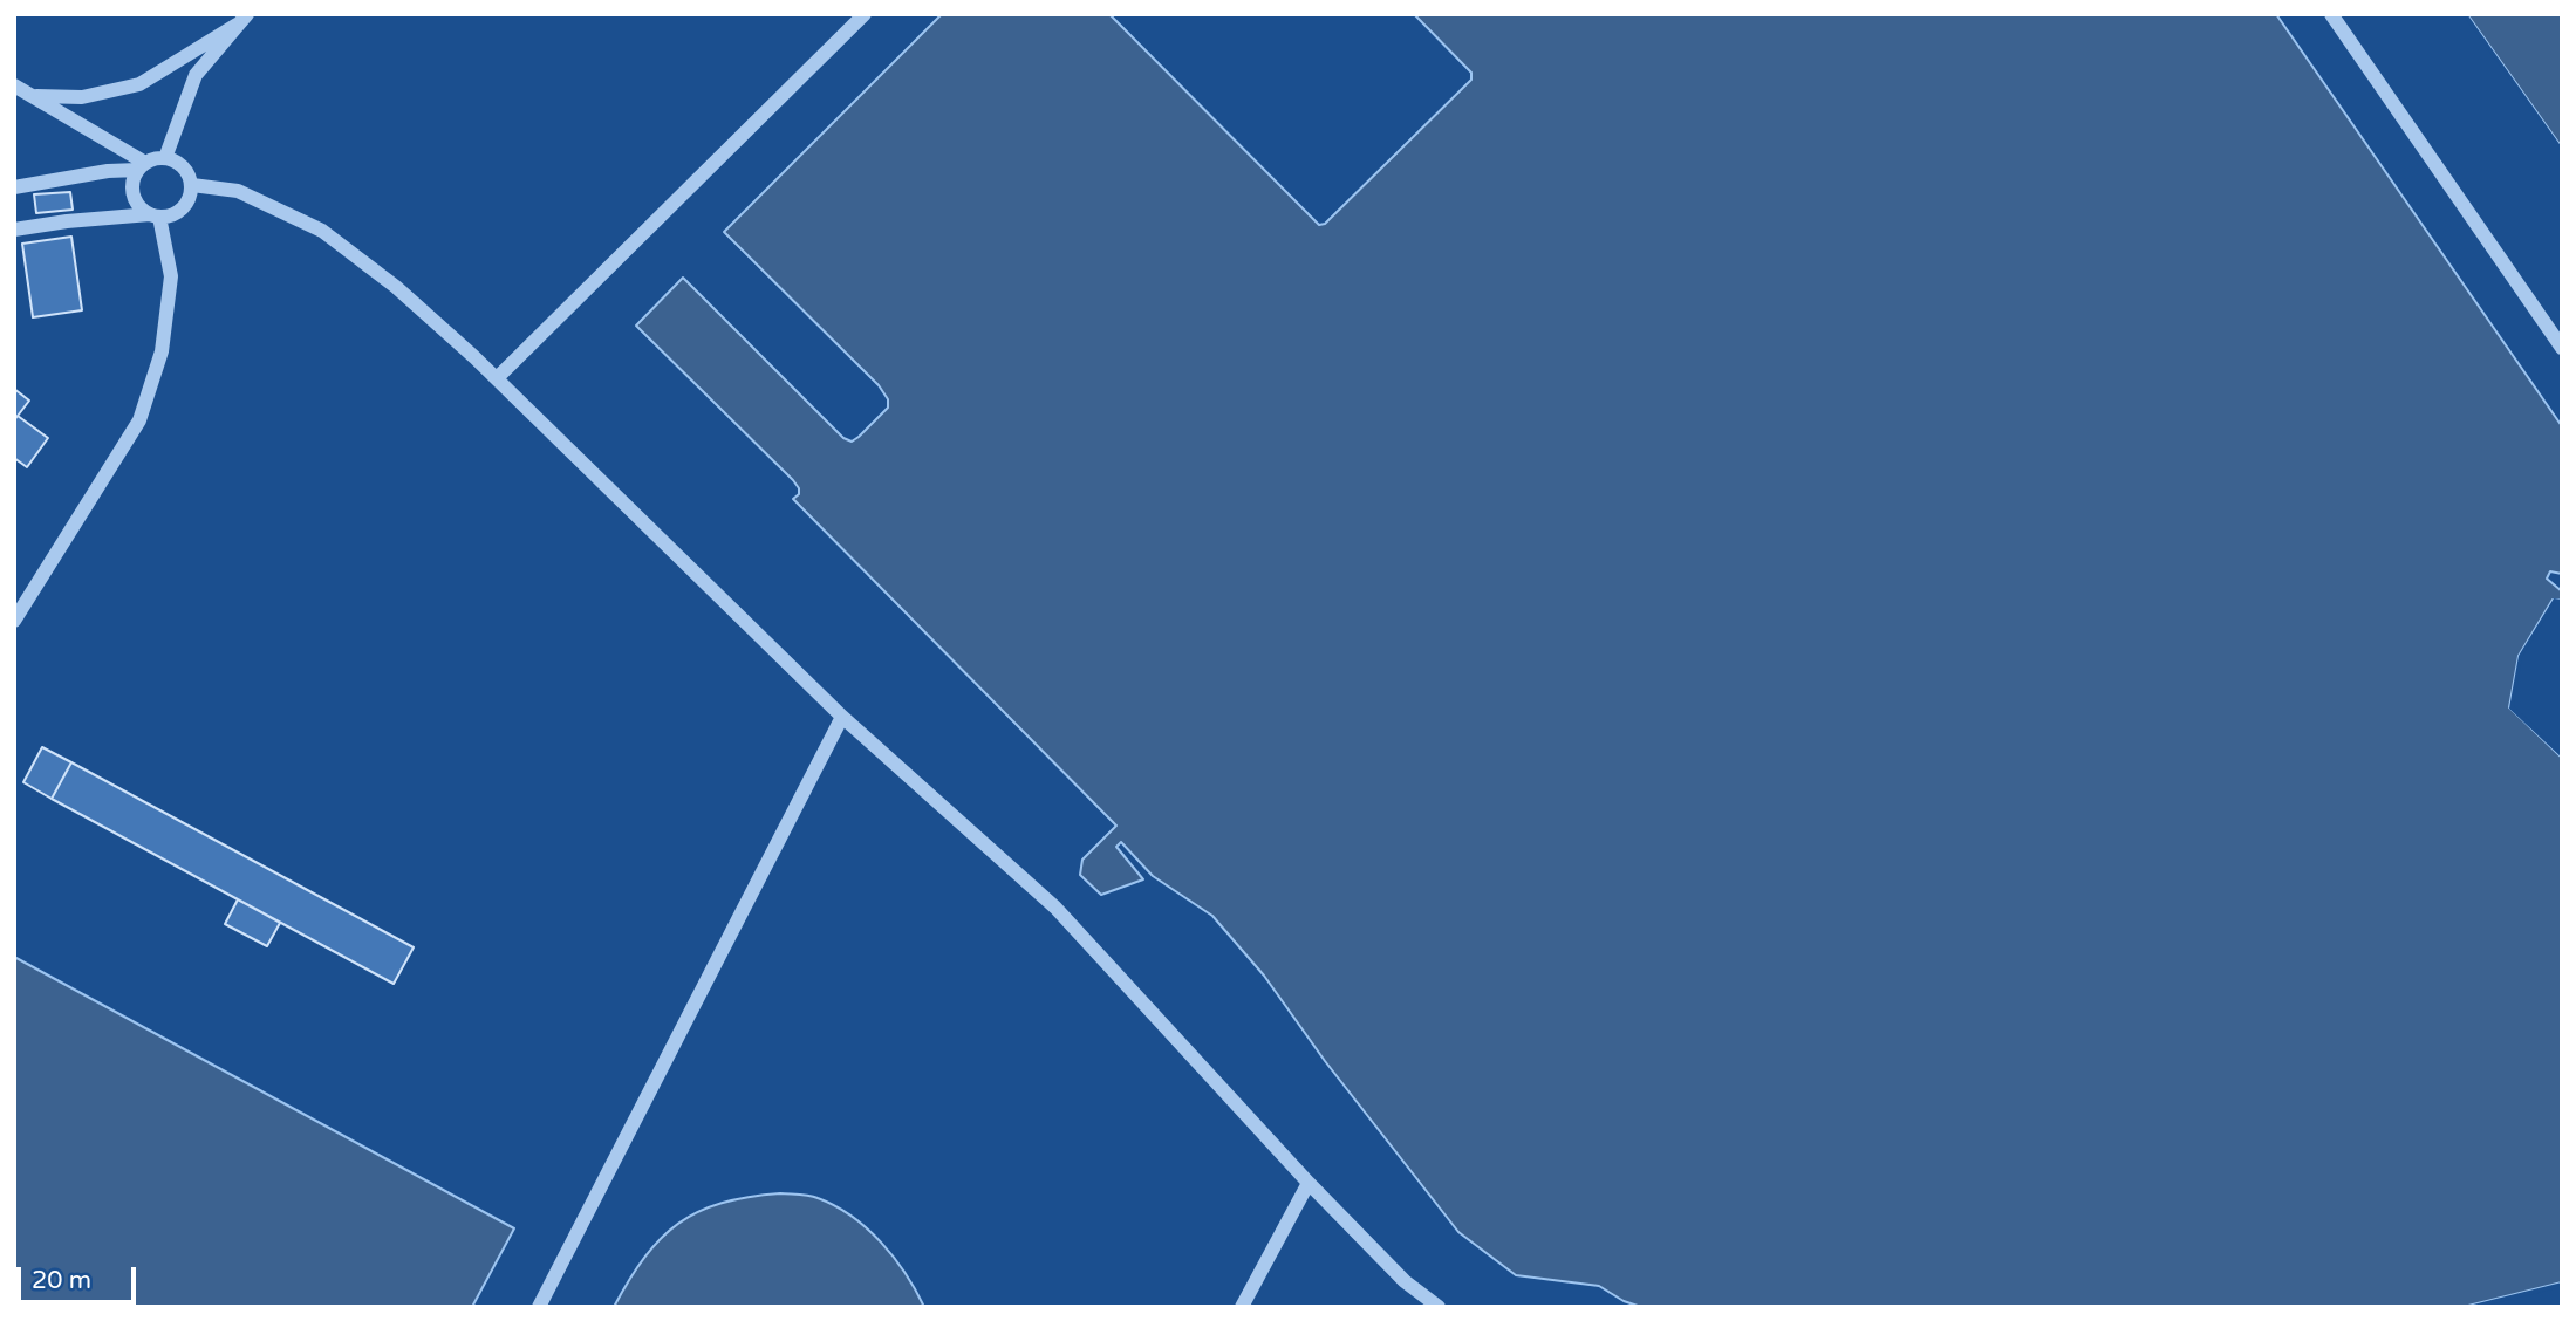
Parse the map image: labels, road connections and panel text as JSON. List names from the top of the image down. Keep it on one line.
{"scale_bar":"20 m"}
